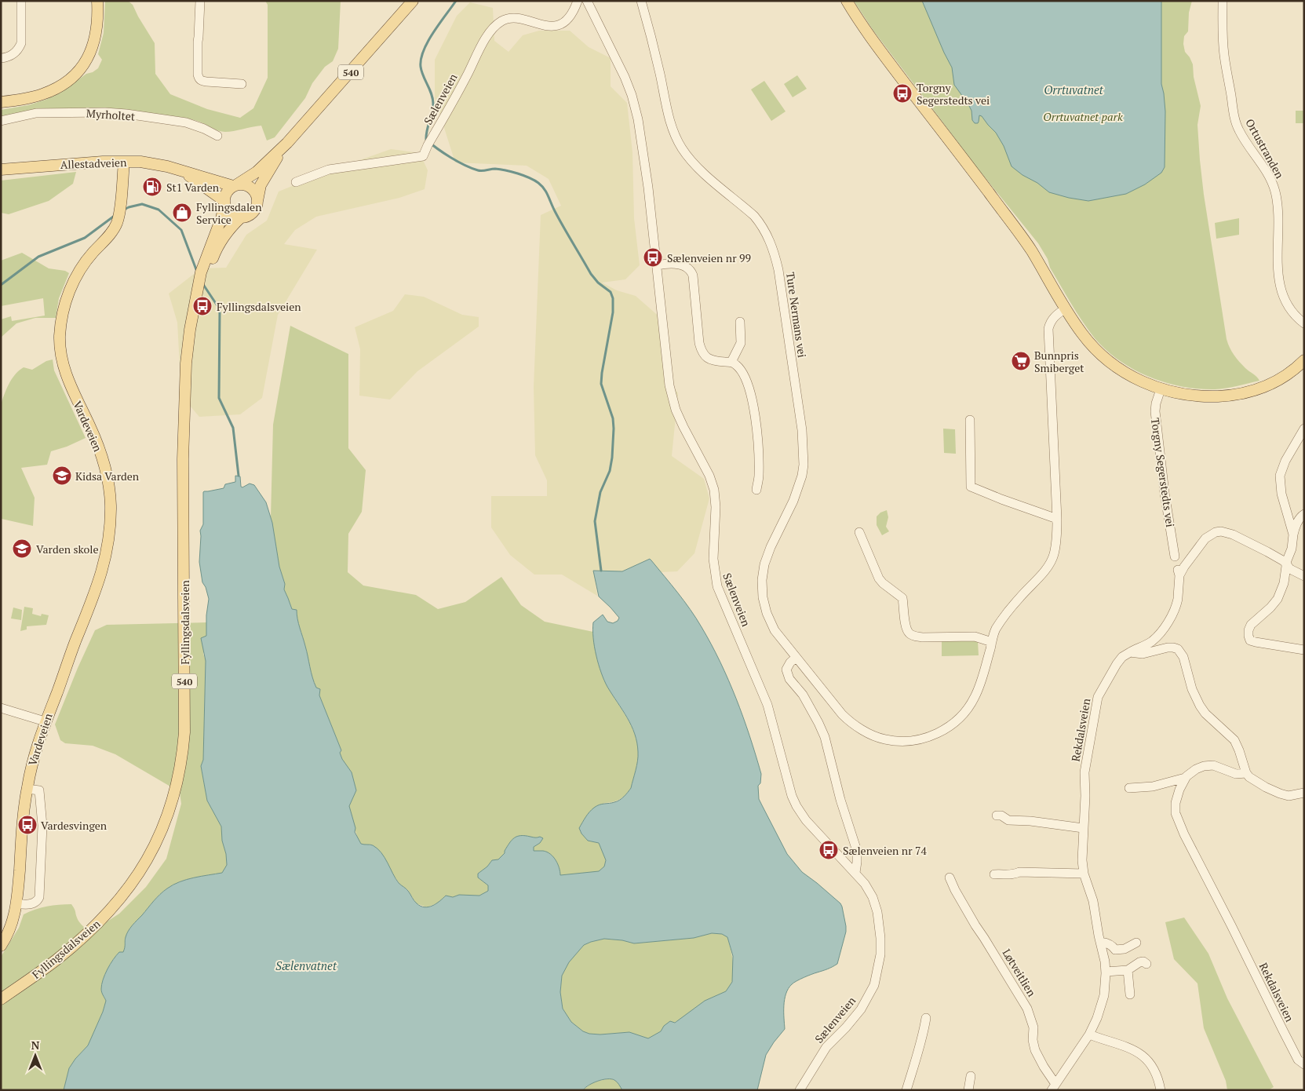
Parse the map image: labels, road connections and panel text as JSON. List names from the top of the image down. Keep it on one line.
{"streets":{"main road":["540","Allestadveien","Vardeveien","Fyllingsdalsveien"],"street":["Sælenveien","Myrholtet","Ortustranden","Ture Nermans vei","Torgny Segerstedts vei","Rekdalsveien","Løtveitlien"]},"crossings":[["540","Allestadveien"],["540","Fyllingsdalsveien"],["Allestadveien","Vardeveien"],["Allestadveien","Fyllingsdalsveien"],["Rekdalsveien","Løtveitlien"]],"water":["Orrtuvatnet","Sælenvatnet"],"parks":["Orrtuvatnet park"],"places":{"bus stop":["Torgny Segerstedts vei","Sælenveien nr 99","Fyllingsdalsveien","Vardesvingen","Sælenveien nr 74"],"fuel station":["St1 Varden"],"shop":["Fyllingsdalen Service"],"supermarket":["Bunnpris Smiberget"],"school or university":["Kidsa Varden","Varden skole"]},"north":"top"}
